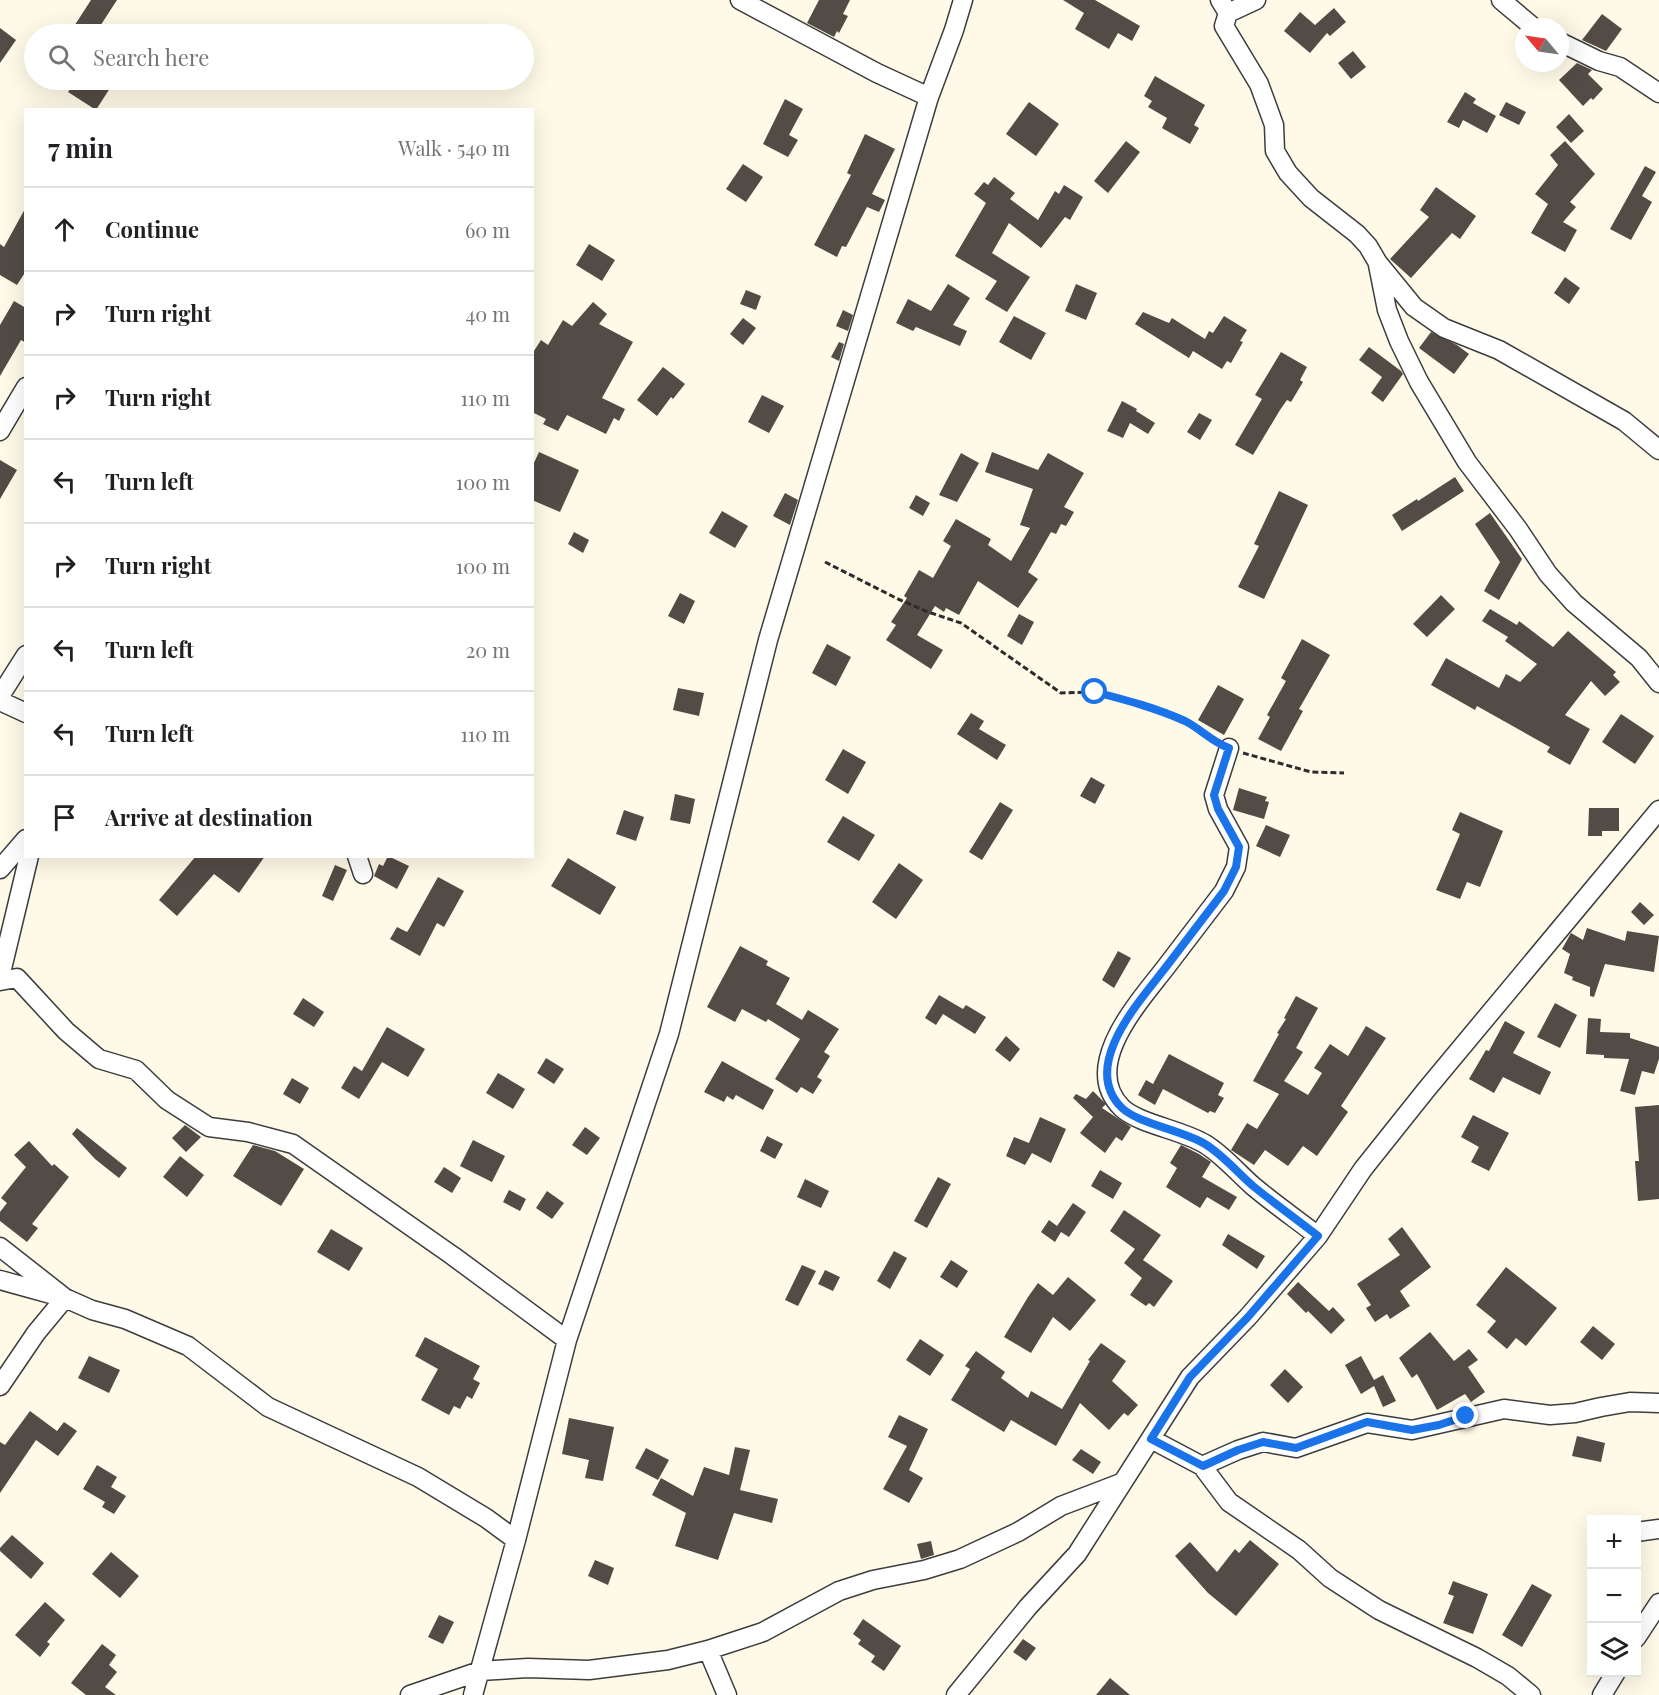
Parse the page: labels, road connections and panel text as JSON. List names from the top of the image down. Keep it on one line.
{"north":"top left","page":{"search":"Search here","heading":["7 min","Walk · 540 m"],"list":[["Continue","60 m"],["Turn right","40 m"],["Turn right","110 m"],["Turn left","100 m"],["Turn right","100 m"],["Turn left","20 m"],["Turn left","110 m"],"Arrive at destination"],"map_buttons":["+","−"]}}
